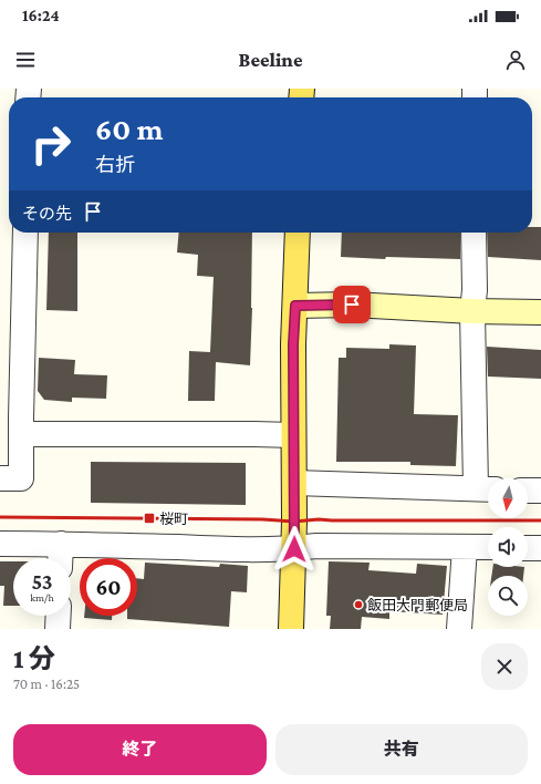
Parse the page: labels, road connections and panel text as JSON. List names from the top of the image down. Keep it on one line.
{"places":{"transit":["桜町"],"other":["飯田大門郵便局"]},"north":"bottom","page":{"status":"16:24","header":"Beeline","turn":["60 m","右折"],"then":"その先","speed":"53 km/h","limit":"60","heading":["1 分","70 m · 16:25"],"buttons":["終了","共有"]}}
